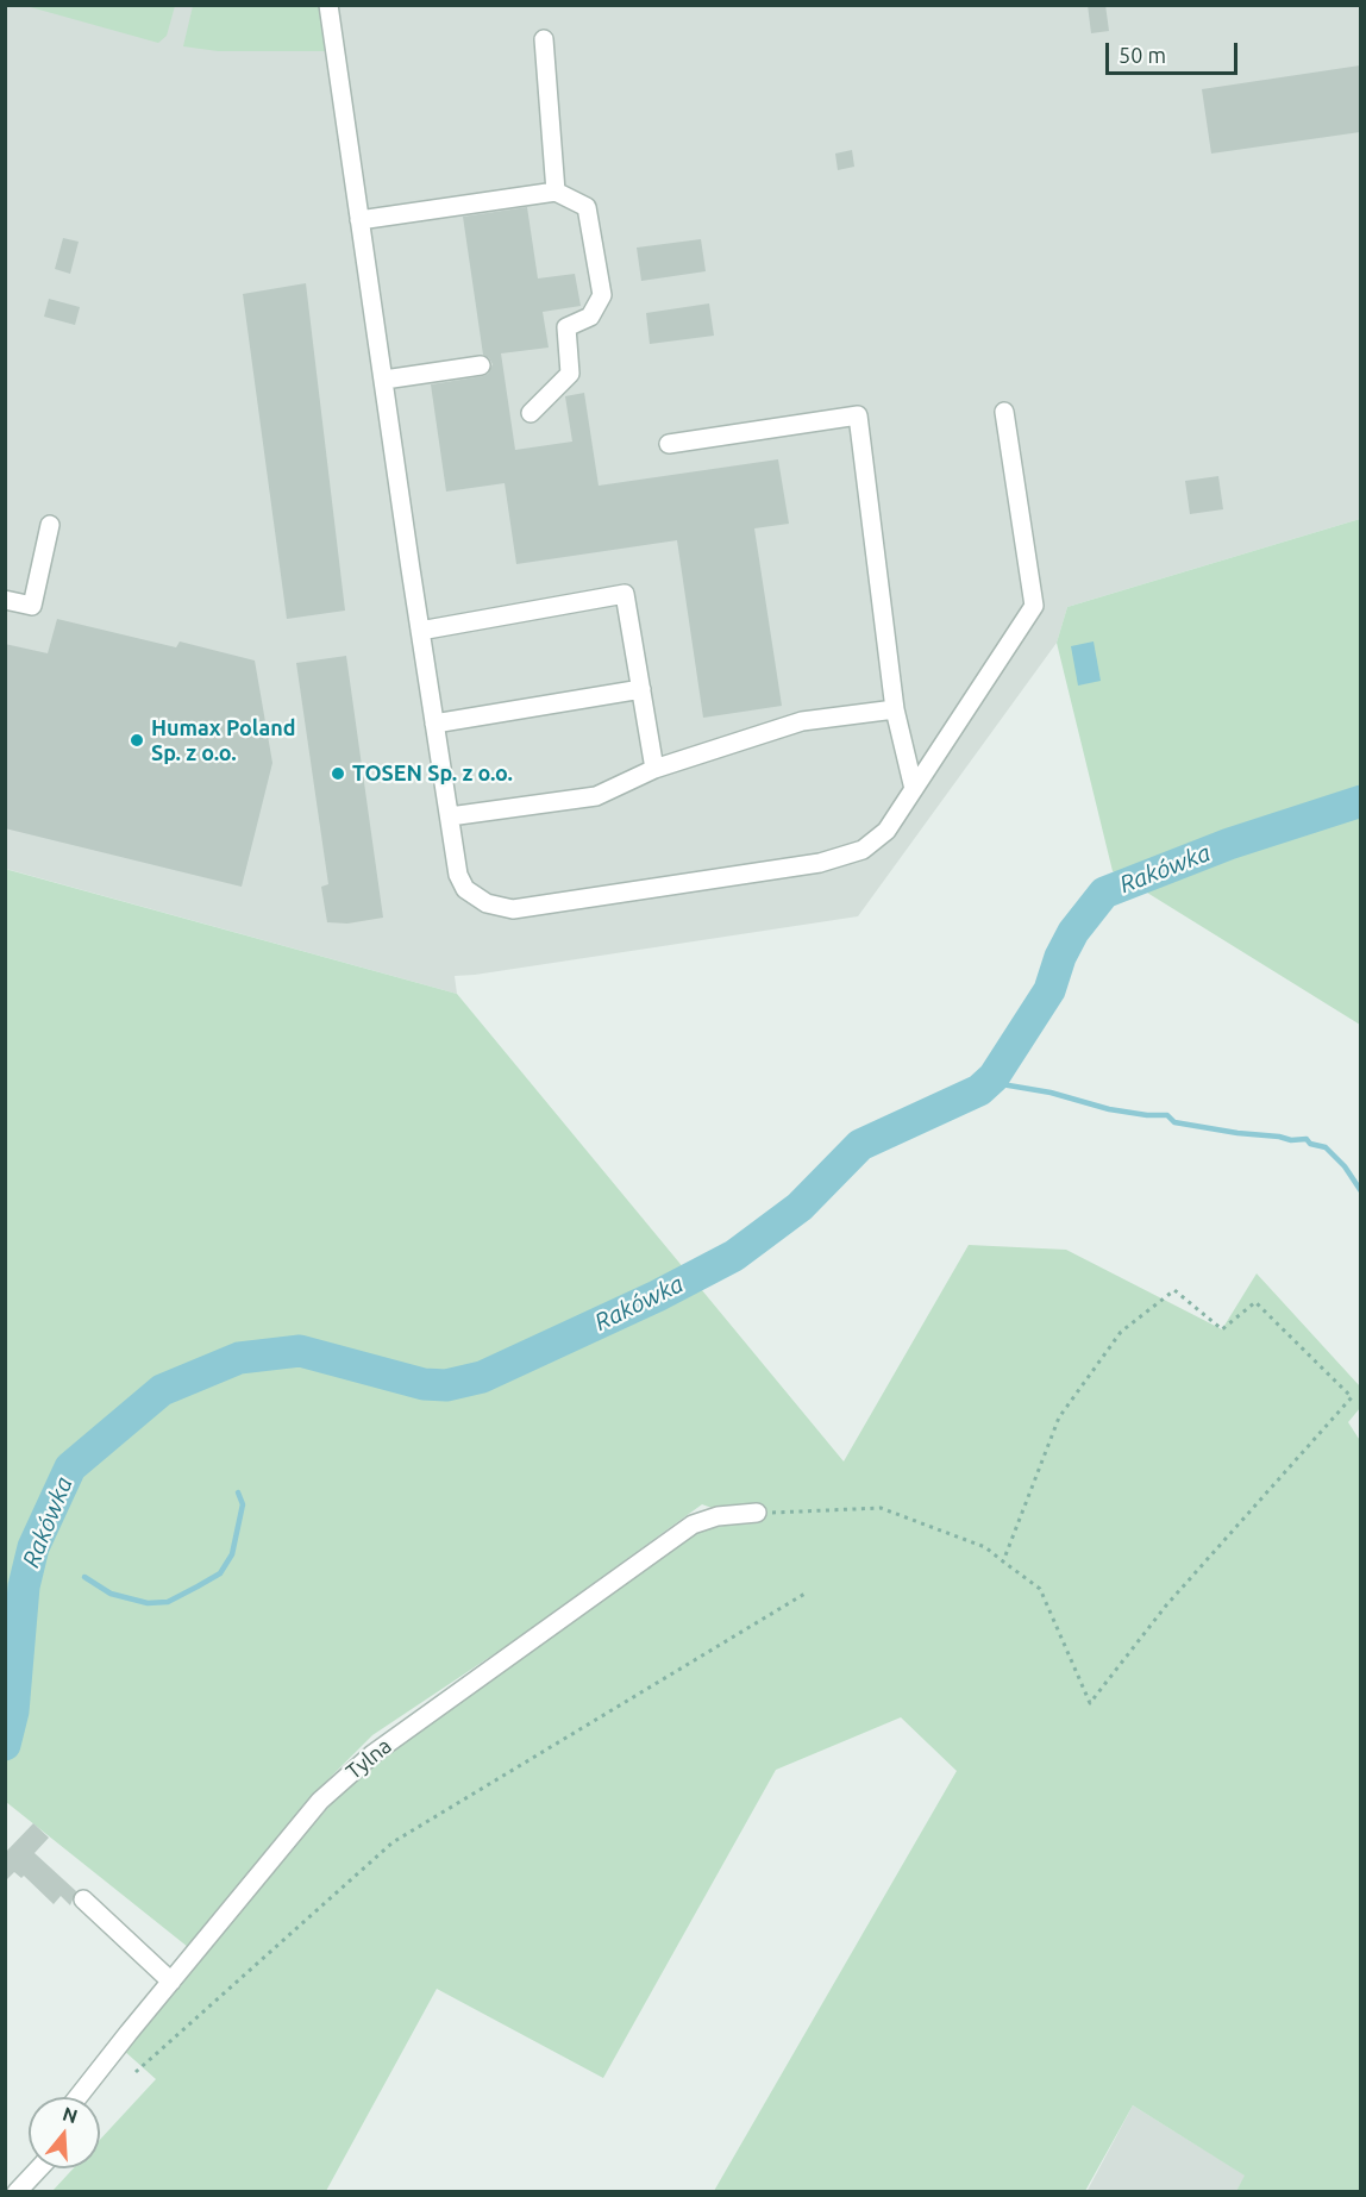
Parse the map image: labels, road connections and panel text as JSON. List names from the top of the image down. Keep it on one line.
{"streets":{"street":["Tylna"]},"water":["Rakówka"],"places":["Humax Poland Sp. z o.o.","TOSEN Sp. z o.o."],"scale_bar":"50 m","north":"top"}
